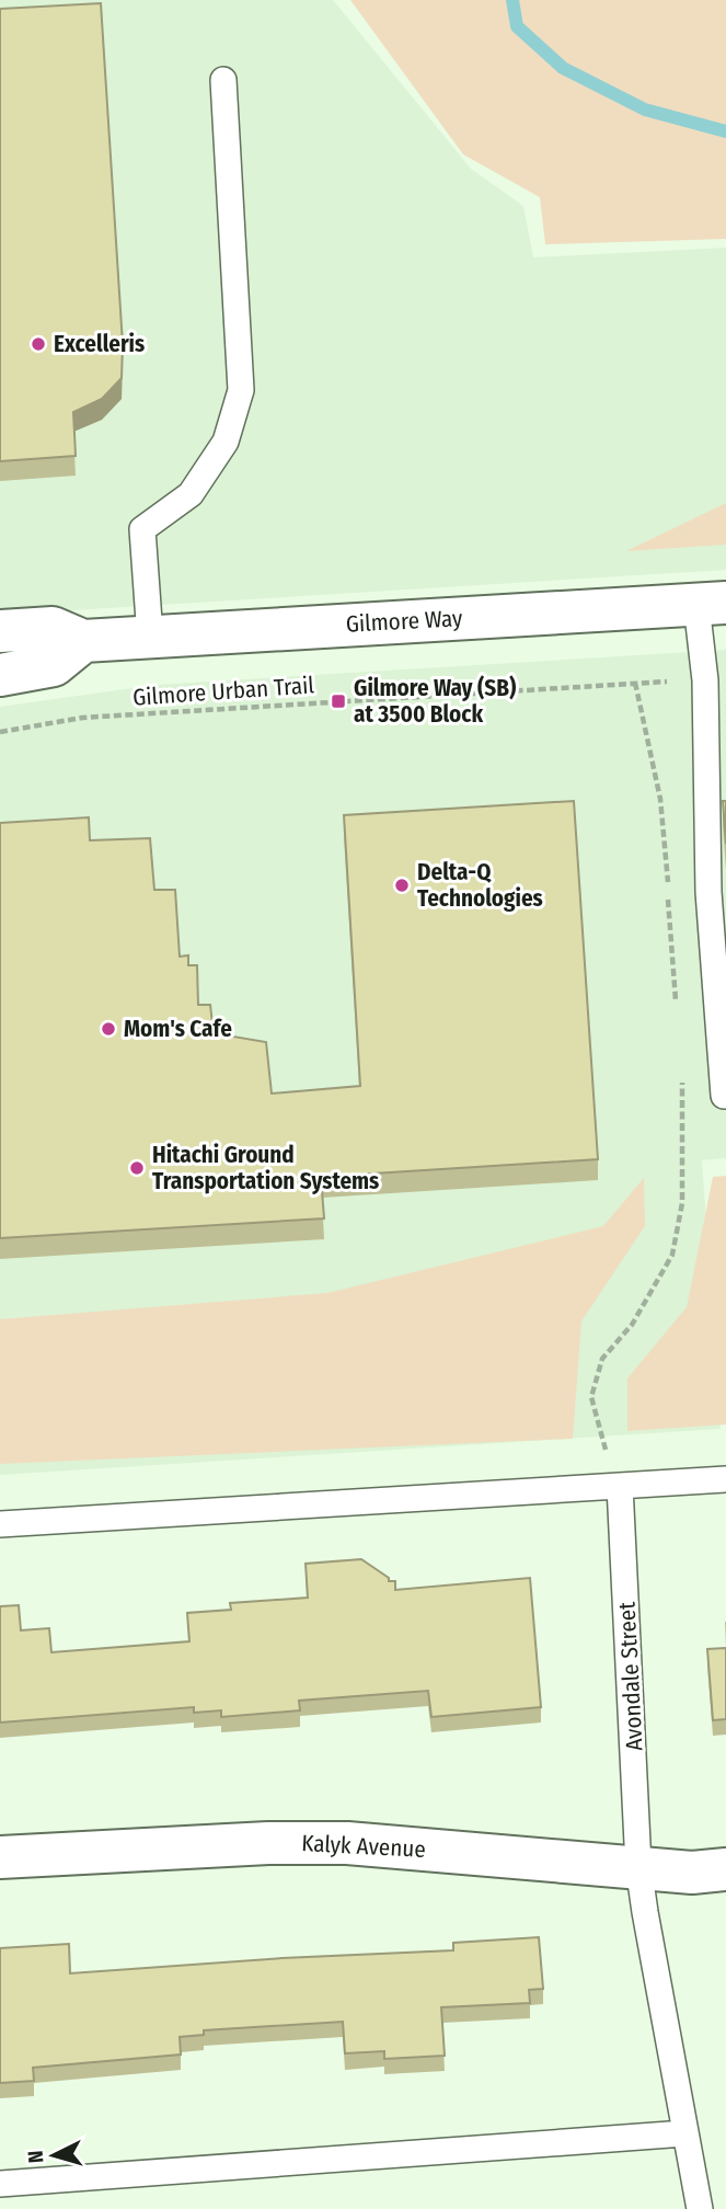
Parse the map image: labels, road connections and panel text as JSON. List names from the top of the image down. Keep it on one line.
{"streets":{"street":["Gilmore Way","Kalyk Avenue"],"lane":["Avondale Street"],"path":["Gilmore Urban Trail"]},"crossings":[["Avondale Street","Kalyk Avenue"]],"places":{"other":["Excelleris","Delta-Q Technologies","Mom's Cafe","Hitachi Ground Transportation Systems"],"transit":["Gilmore Way (SB) at 3500 Block"]},"north":"left"}
